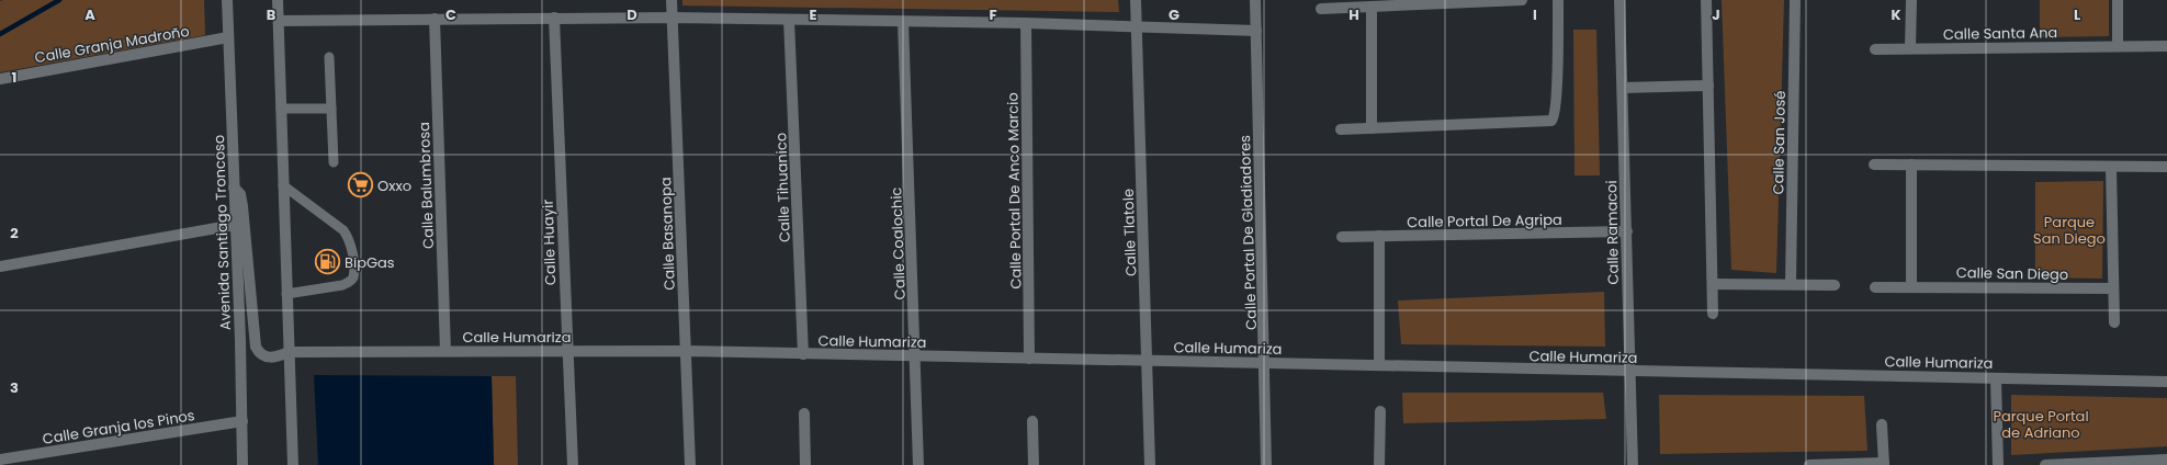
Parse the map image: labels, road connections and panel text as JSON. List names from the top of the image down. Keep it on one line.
{"streets":{"street":["Calle Santa Ana","Calle Granja Madroño","Calle San José","Calle Balumbrosa","Calle Tihuanico","Calle Portal De Anco Marcio","Calle Portal De Agripa","Avenida Santiago Troncoso","Calle Tlatole","Calle Portal De Gladiadores","Calle Ramacoi","Calle Basanopa","Calle Huayir","Calle Coalochic","Calle San Diego","Calle Humariza","Calle Granja los Pinos"]},"crossings":[["Calle Granja Madroño","Avenida Santiago Troncoso"],["Calle Balumbrosa","Calle Humariza"],["Calle Tihuanico","Calle Humariza"],["Calle Portal De Anco Marcio","Calle Humariza"],["Calle Portal De Agripa","Calle Ramacoi"],["Avenida Santiago Troncoso","Calle Humariza"],["Avenida Santiago Troncoso","Calle Granja los Pinos"],["Calle Tlatole","Calle Humariza"],["Calle Portal De Gladiadores","Calle Humariza"],["Calle Ramacoi","Calle Humariza"],["Calle Basanopa","Calle Humariza"],["Calle Huayir","Calle Humariza"],["Calle Coalochic","Calle Humariza"]],"parks":["Parque San Diego","Parque Portal de Adriano"],"places":{"supermarket":["Oxxo"],"fuel station":["BipGas"]},"grid":{"columns":["A","B","C","D","E","F","G","H","I","J","K","L"],"rows":["1","2","3"]}}
